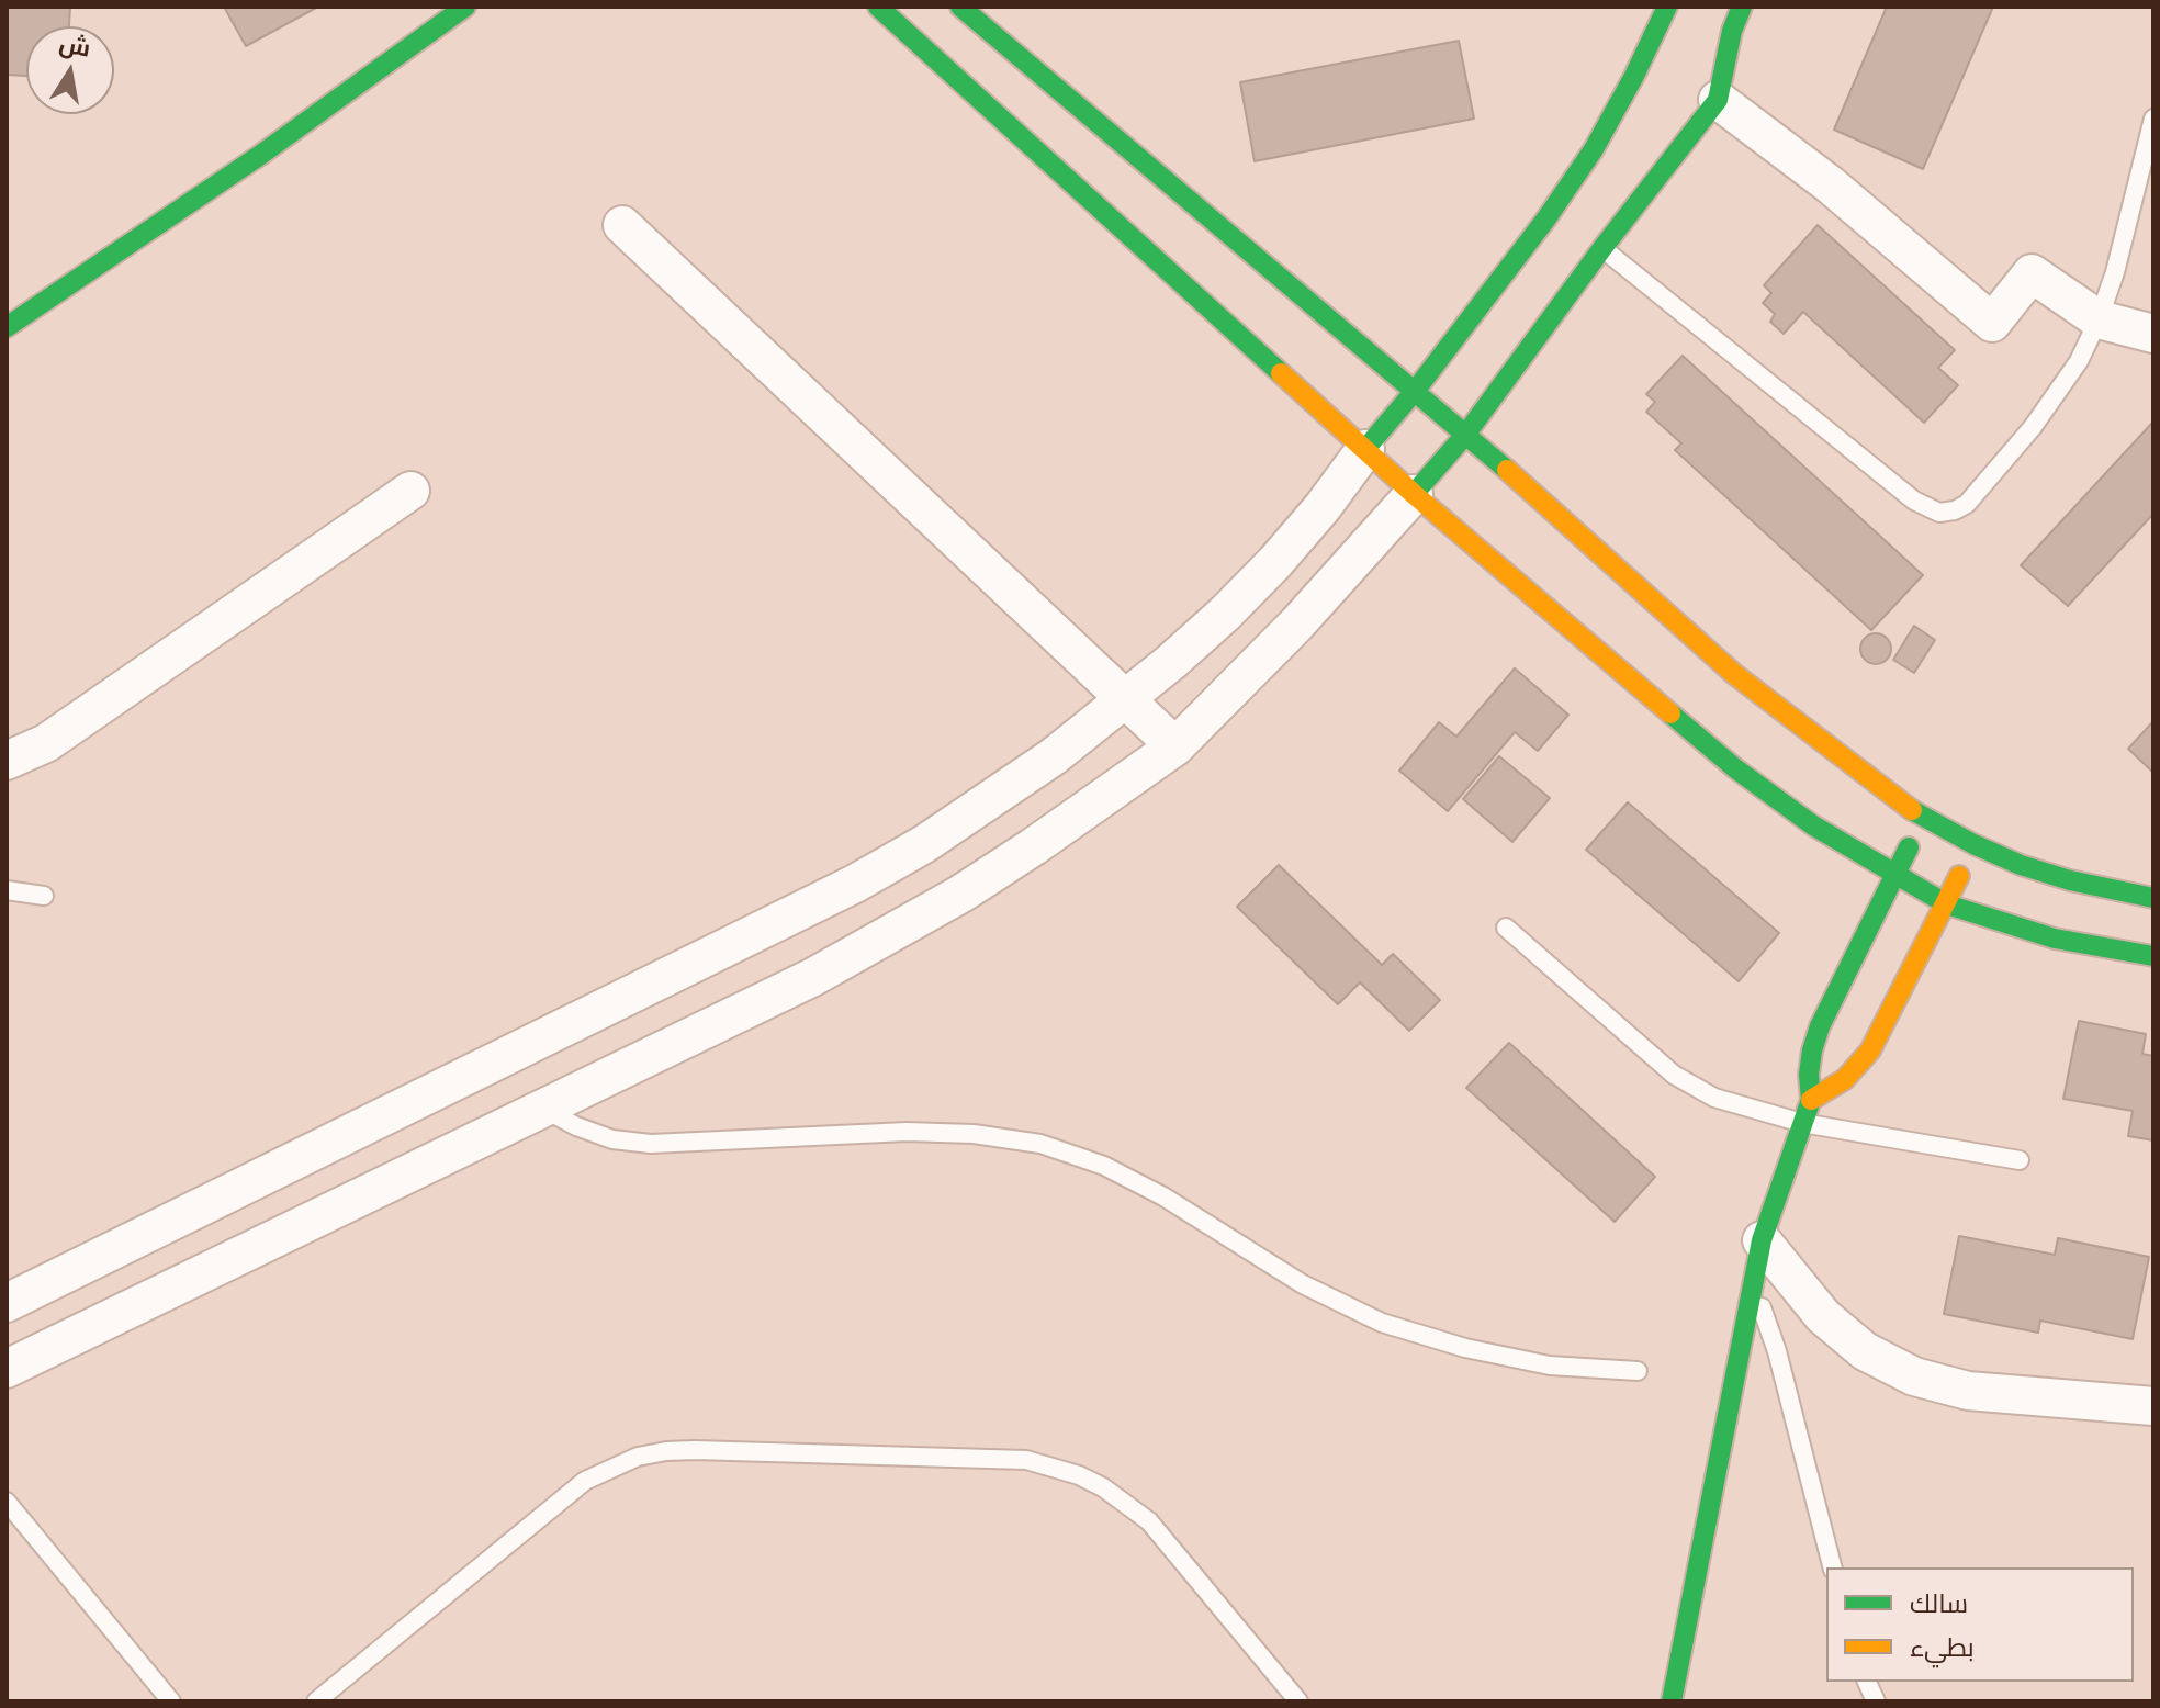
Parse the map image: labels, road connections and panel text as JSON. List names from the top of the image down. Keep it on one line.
{"legend":["سالك","بطيء"],"north":"top"}
